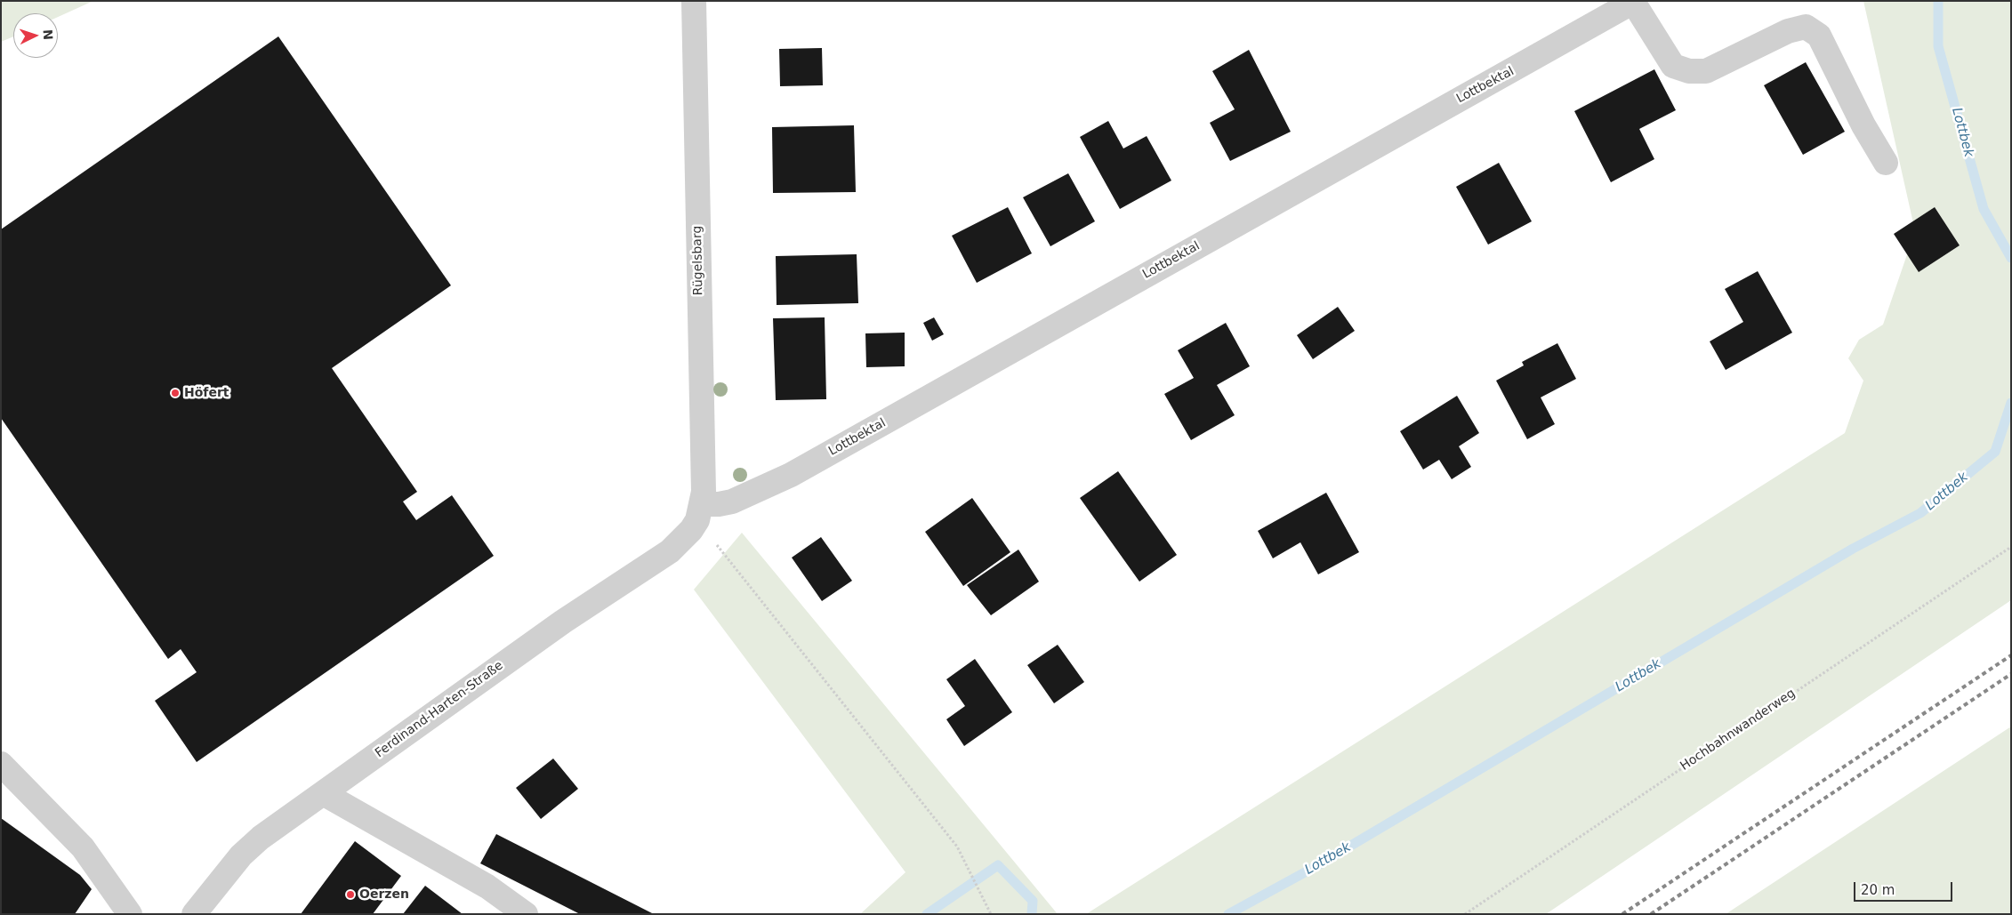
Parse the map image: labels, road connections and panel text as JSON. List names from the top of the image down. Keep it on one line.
{"streets":{"street":["Lottbektal","Rügelsbarg","Ferdinand-Harten-Straße"],"path":["Hochbahnwanderweg"]},"crossings":[["Lottbektal","Rügelsbarg"],["Lottbektal","Ferdinand-Harten-Straße"],["Rügelsbarg","Ferdinand-Harten-Straße"]],"water":["Lottbek"],"places":["Höfert","Oerzen"],"scale_bar":"20 m","north":"right"}
